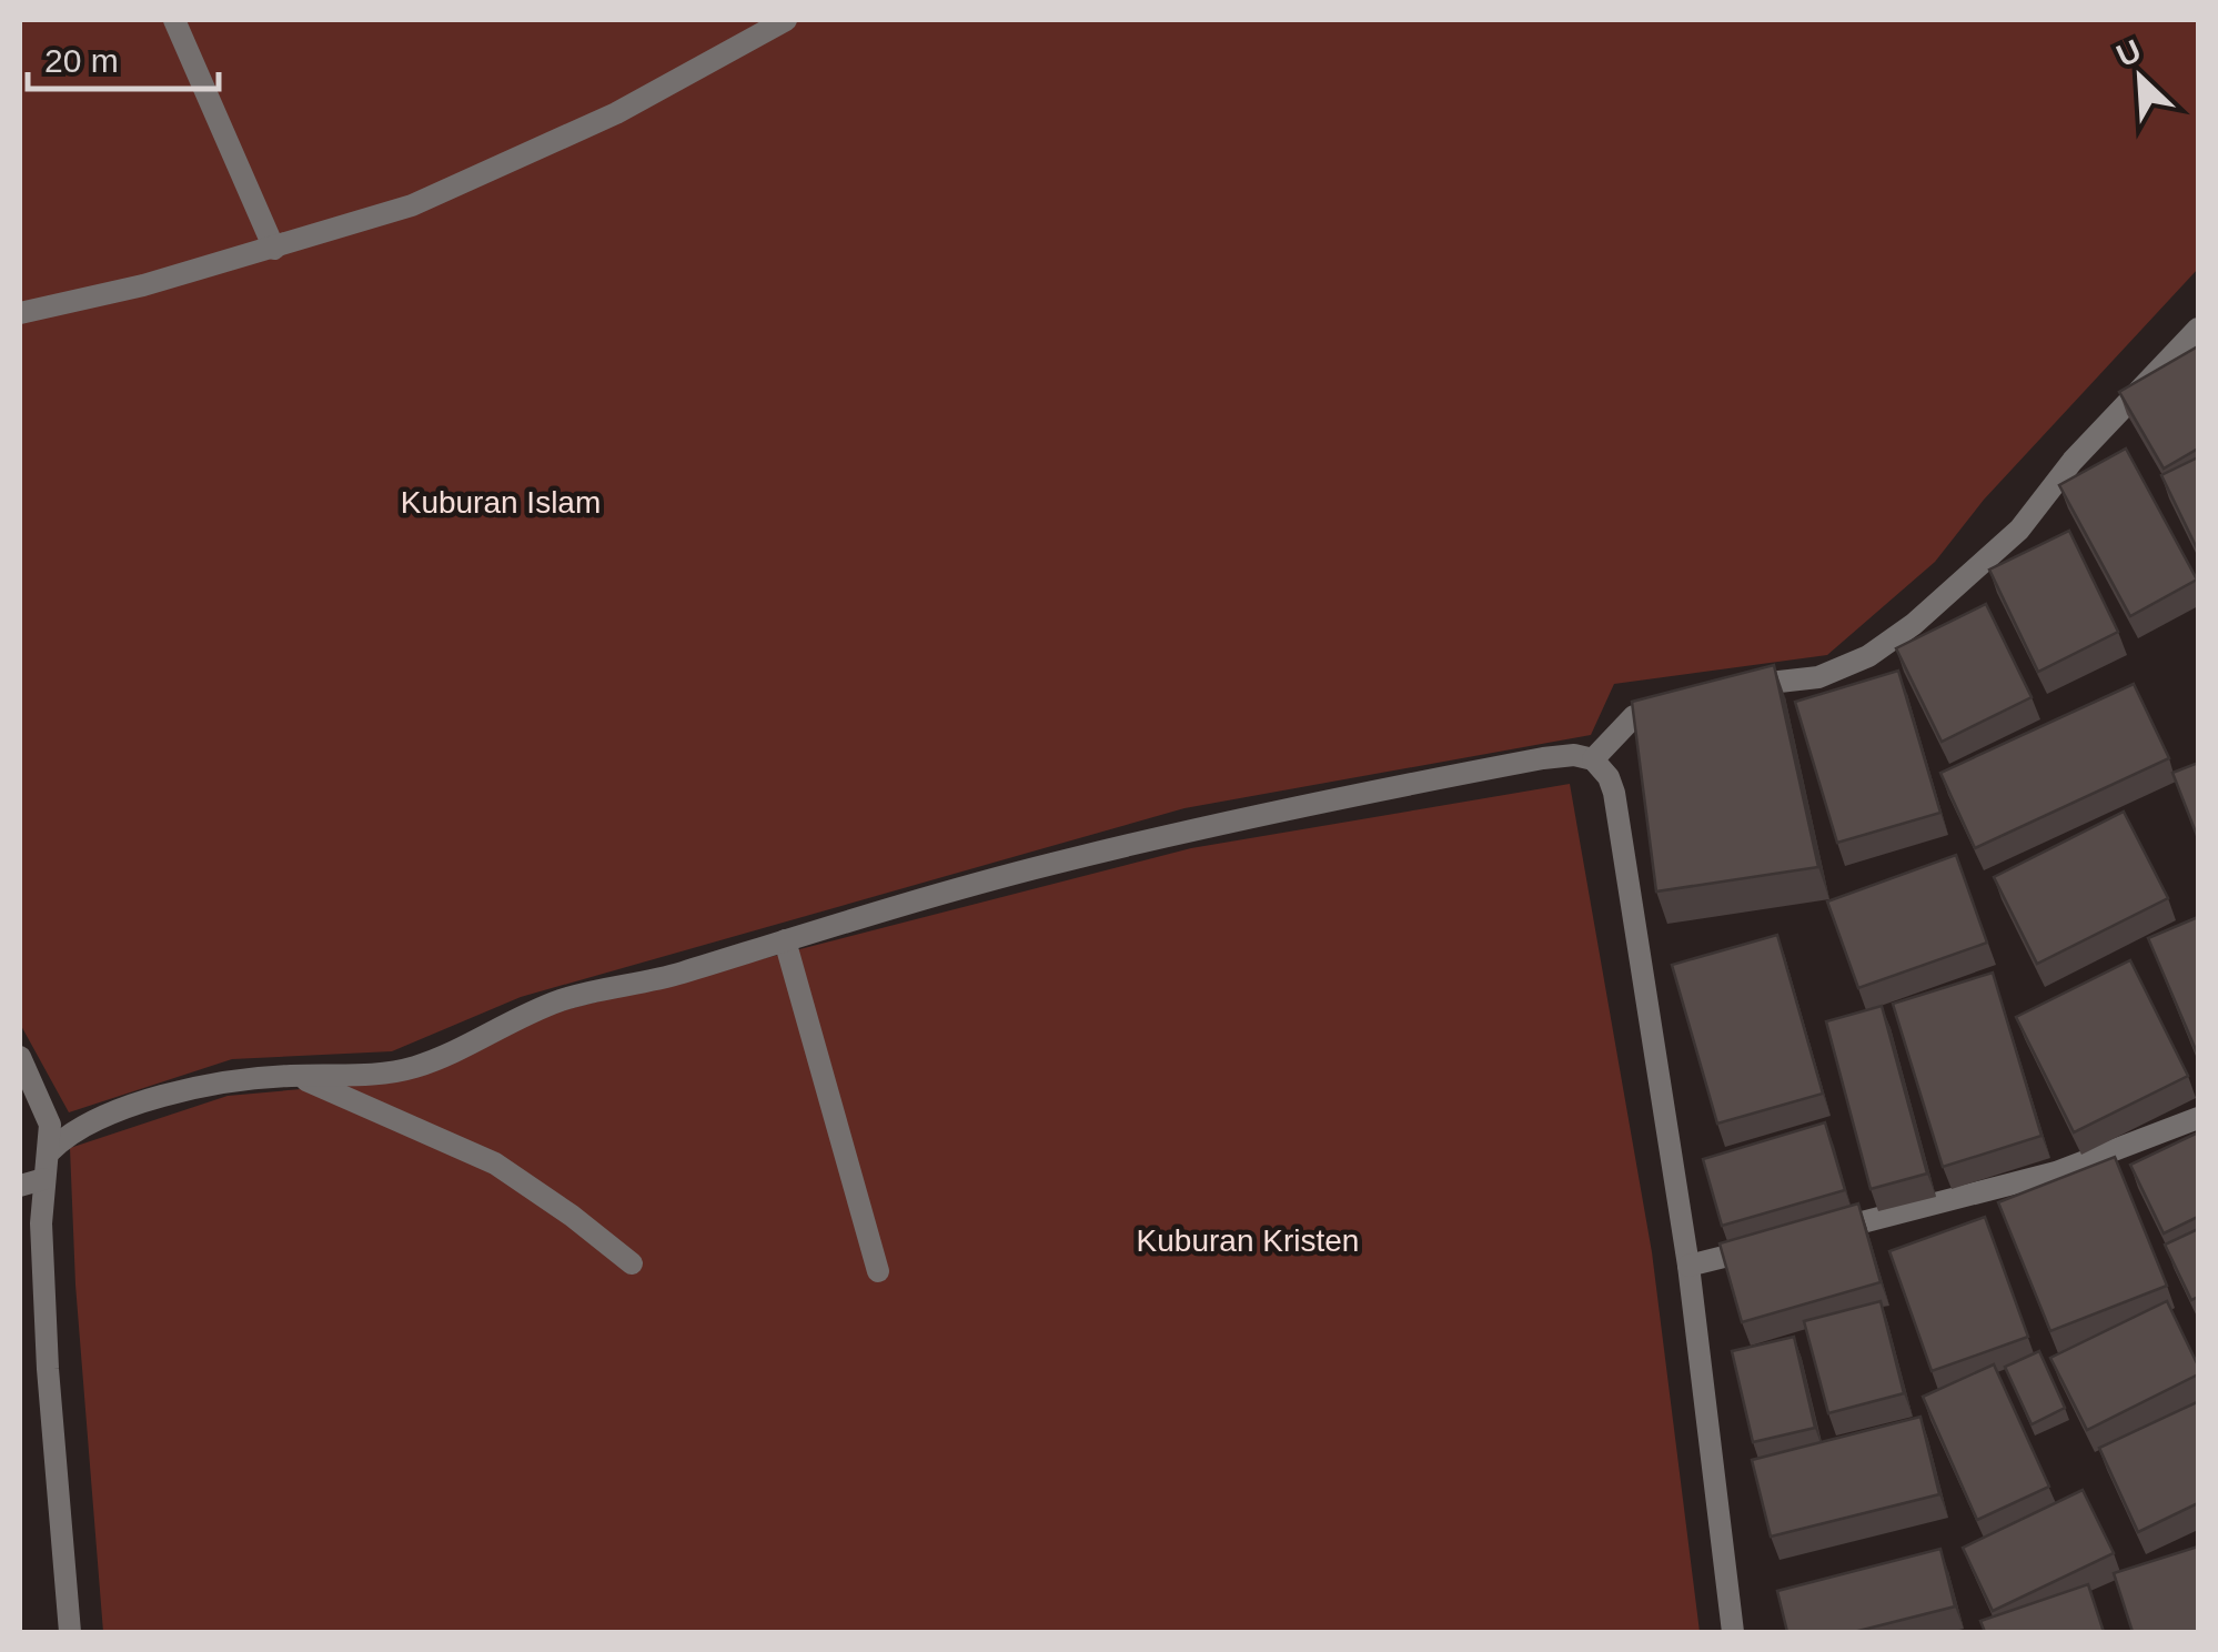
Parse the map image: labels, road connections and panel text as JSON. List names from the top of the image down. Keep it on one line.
{"parks":["Kuburan Islam","Kuburan Kristen"],"scale_bar":"20 m","north":"top left"}
